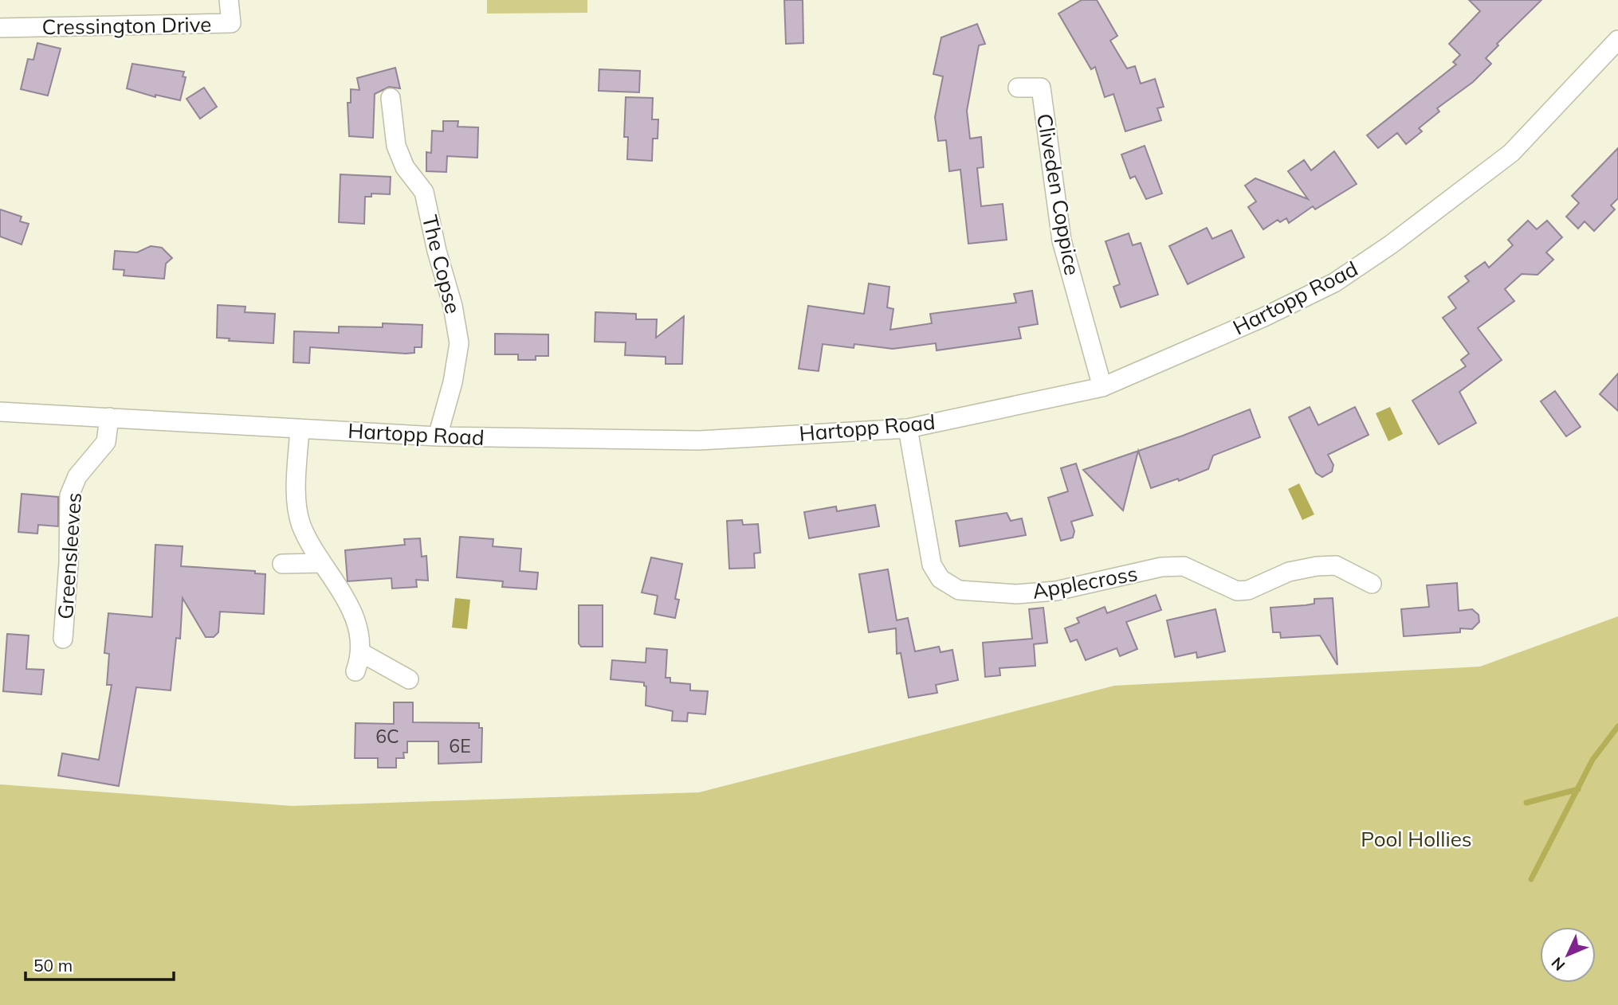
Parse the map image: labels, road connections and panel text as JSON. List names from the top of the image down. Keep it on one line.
{"streets":{"street":["Cressington Drive","Cliveden Coppice","The Copse","Hartopp Road","Greensleeves","Applecross"]},"crossings":[["Cliveden Coppice","Hartopp Road"],["The Copse","Hartopp Road"],["Hartopp Road","Greensleeves"],["Hartopp Road","Applecross"]],"parks":["Pool Hollies"],"house_numbers":["6C","6E"],"scale_bar":"50 m","north":"bottom left"}
